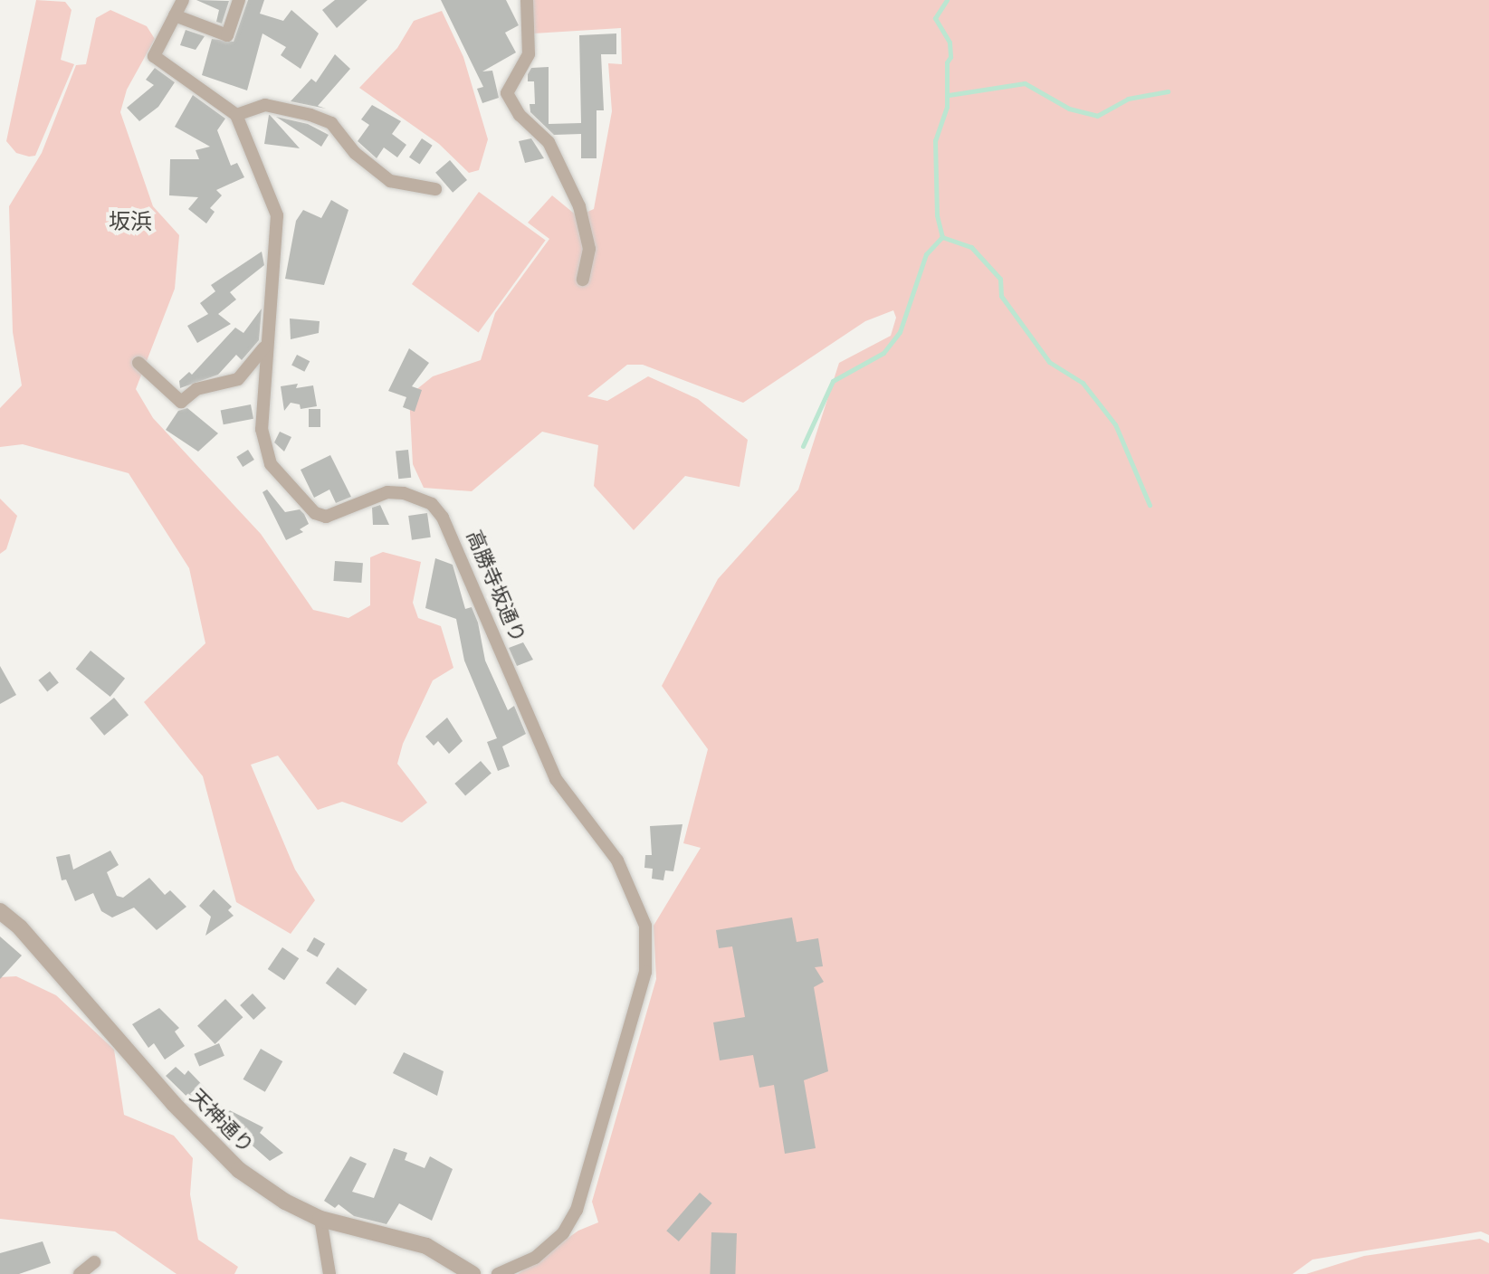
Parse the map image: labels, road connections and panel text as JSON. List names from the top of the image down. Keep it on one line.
{"streets":{"street":["高勝寺坂通り","天神通り"]},"districts":["坂浜"]}
